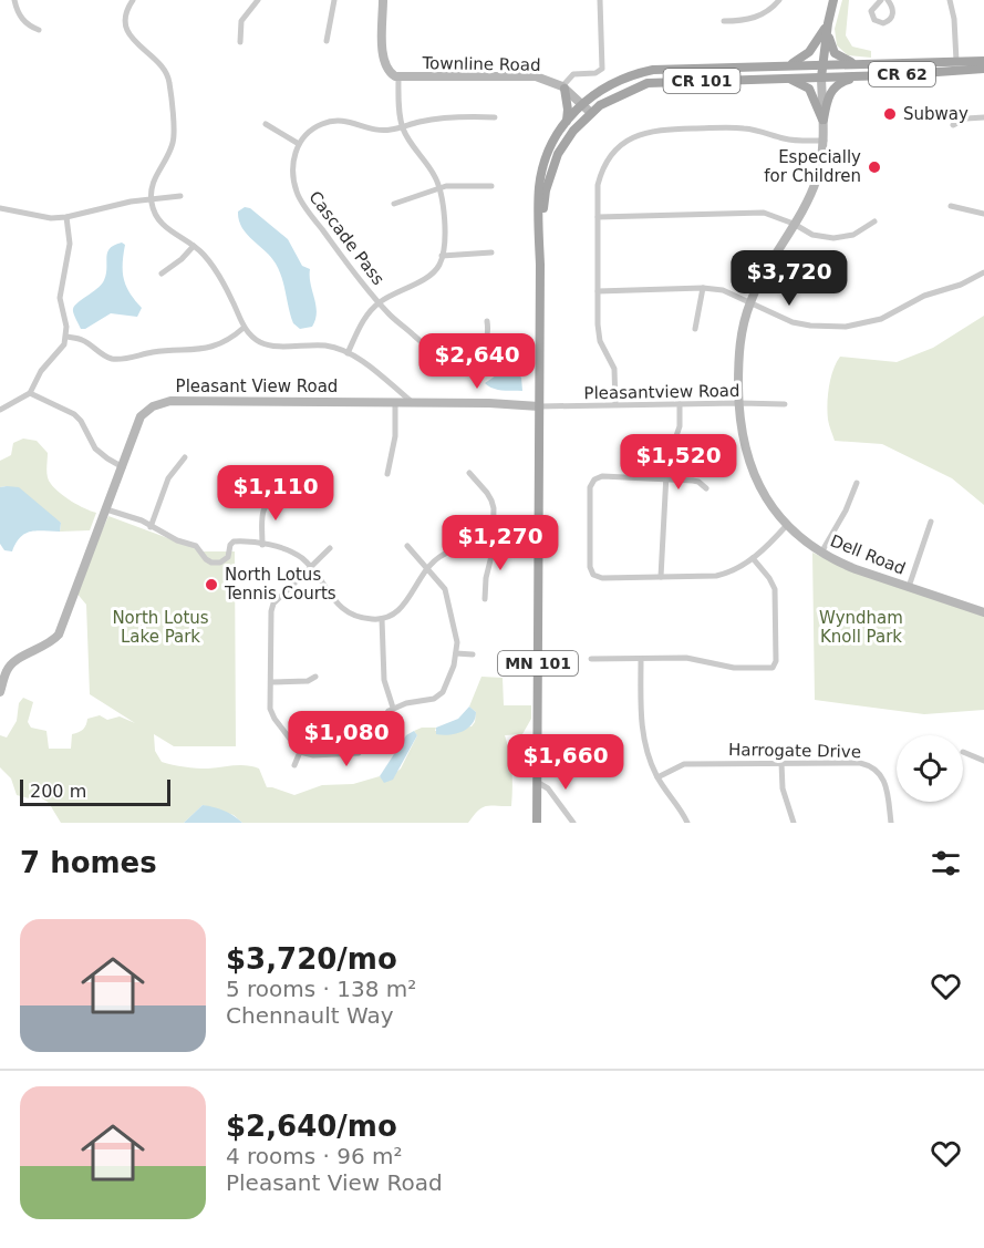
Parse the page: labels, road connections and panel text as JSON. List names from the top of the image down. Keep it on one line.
{"streets":{"main road":["CR 62","CR 101","MN 101"],"street":["Townline Road","Cascade Pass","Pleasant View Road","Pleasantview Road","Dell Road","Harrogate Drive"]},"crossings":[["Townline Road","CR 101"],["Townline Road","MN 101"],["CR 62","CR 101"],["CR 62","Dell Road"],["CR 101","Dell Road"],["CR 101","MN 101"],["Pleasant View Road","Pleasantview Road"],["Pleasant View Road","MN 101"],["Pleasantview Road","Dell Road"],["Pleasantview Road","MN 101"]],"parks":["North Lotus Lake Park","Wyndham Knoll Park"],"places":["Subway","Especially for Children","North Lotus Tennis Courts"],"scale_bar":"200 m","page":{"price":["$3,720","$2,640","$1,520","$1,110","$1,270","$1,080","$1,660"],"scale":"200 m","heading":"7 homes","list":[{"name":"$3,720/mo","note":"5 rooms · 138 m² · Chennault Way"},{"name":"$2,640/mo","note":"4 rooms · 96 m² · Pleasant View Road"}]}}
